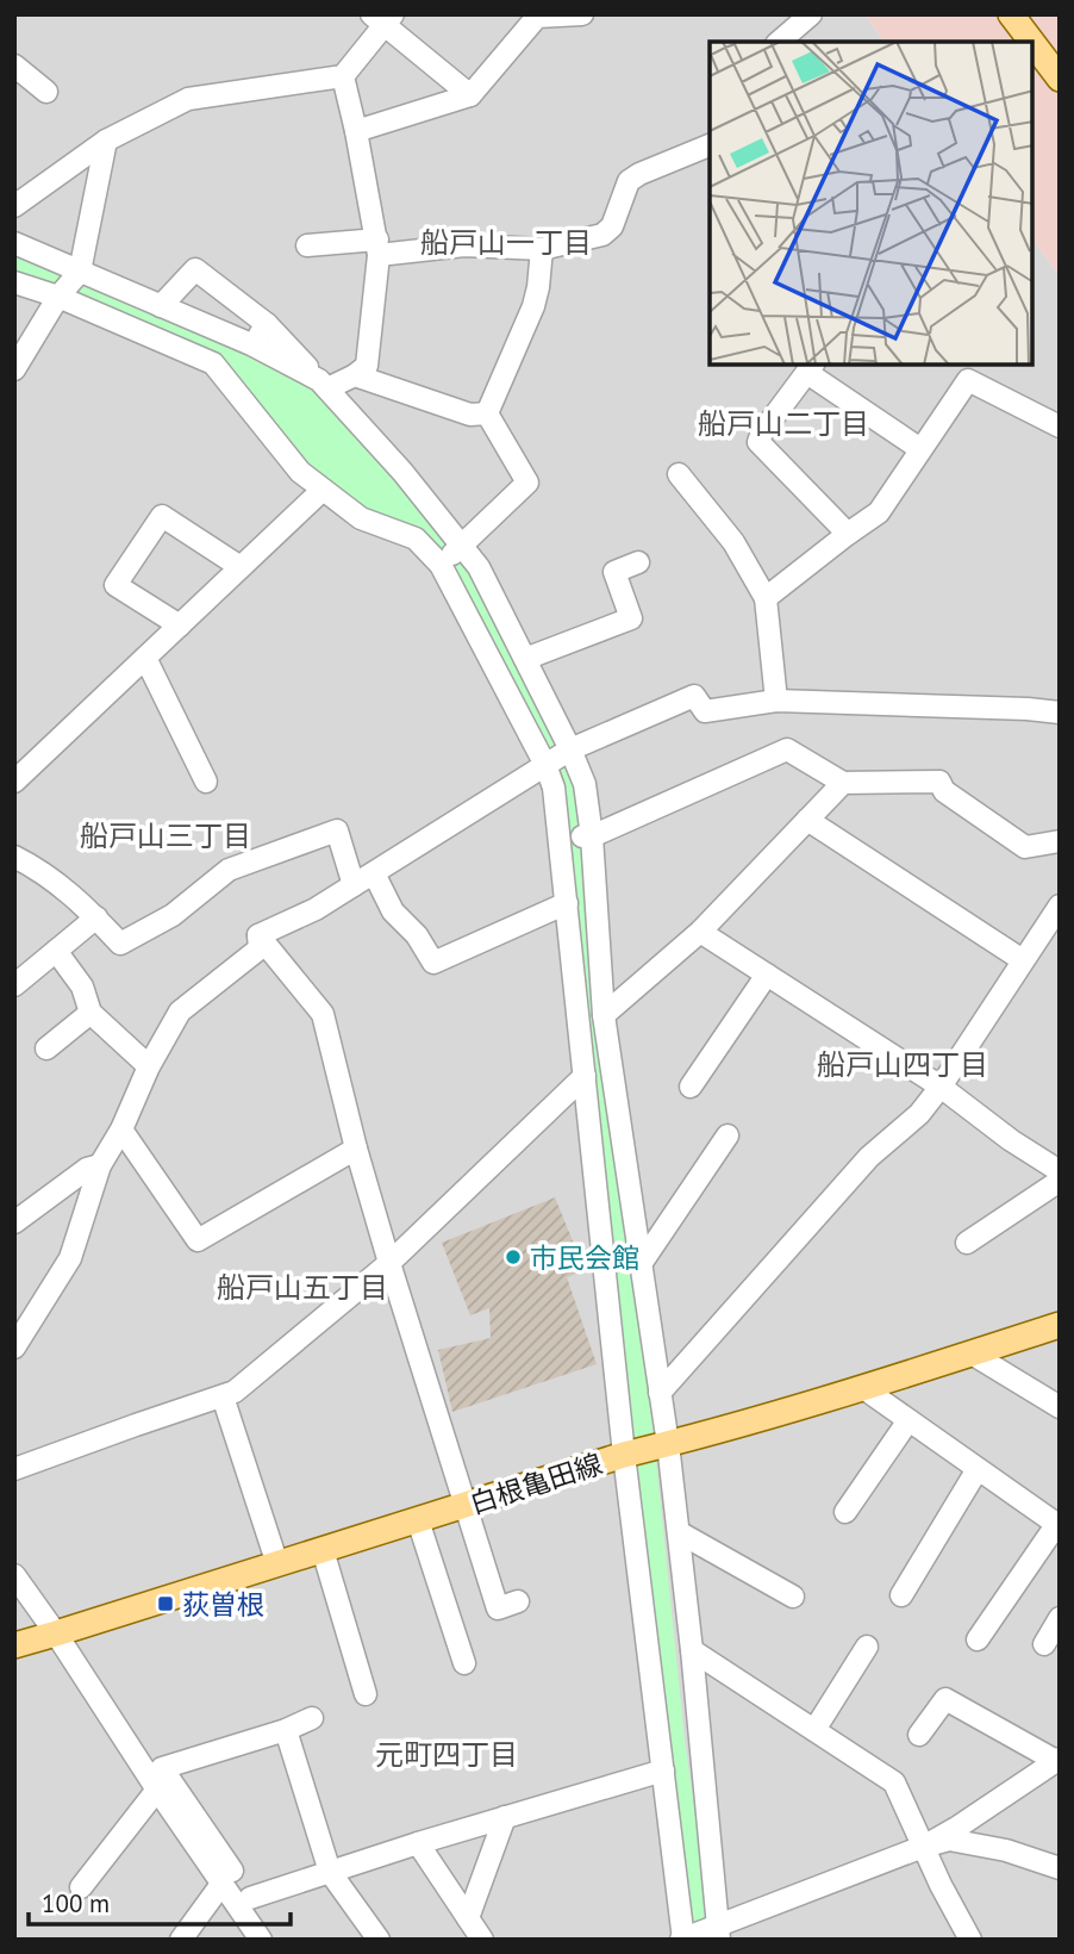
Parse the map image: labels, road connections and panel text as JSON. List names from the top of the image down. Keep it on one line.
{"streets":{"main road":["白根亀田線"]},"districts":["船戸山一丁目","船戸山二丁目","船戸山三丁目","船戸山四丁目","船戸山五丁目","元町四丁目"],"places":{"other":["市民会館"],"transit":["荻曽根"]},"scale_bar":"100 m"}
